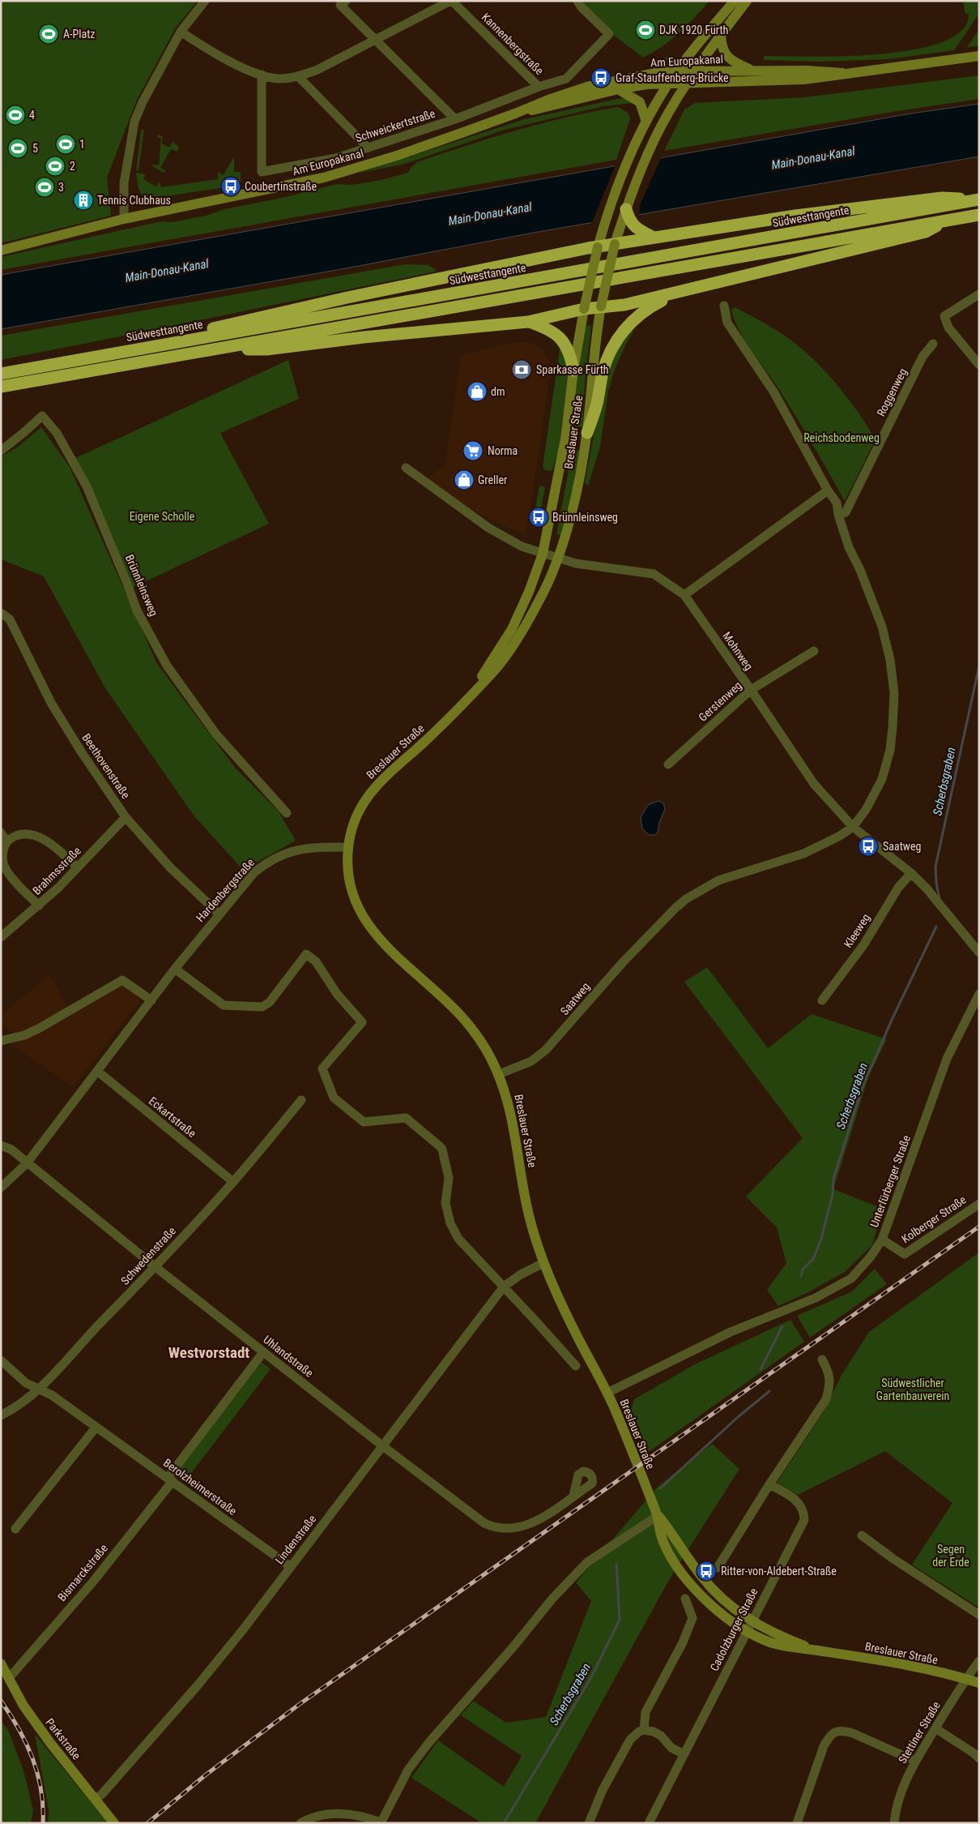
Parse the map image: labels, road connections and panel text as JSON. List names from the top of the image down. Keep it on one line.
{"streets":{"highway":["Südwesttangente"],"main road":["Am Europakanal","Breslauer Straße","Parkstraße"],"street":["Kannenbergstraße","Schweickertstraße","Roggenweg","Brünnleinsweg","Mohnweg","Gerstenweg","Beethovenstraße","Brahmsstraße","Hardenbergstraße","Kleeweg","Saatweg","Eckartstraße","Unterfürberger Straße","Kolberger Straße","Schwedenstraße","Uhlandstraße","Berolzheimerstraße","Lindenstraße","Bismarckstraße","Cadolzburger Straße","Stettiner Straße"]},"crossings":[["Kannenbergstraße","Schweickertstraße"],["Breslauer Straße","Mohnweg"],["Breslauer Straße","Hardenbergstraße"],["Breslauer Straße","Saatweg"],["Breslauer Straße","Unterfürberger Straße"],["Breslauer Straße","Lindenstraße"],["Breslauer Straße","Cadolzburger Straße"],["Breslauer Straße","Stettiner Straße"],["Mohnweg","Gerstenweg"],["Mohnweg","Saatweg"],["Beethovenstraße","Brahmsstraße"],["Beethovenstraße","Hardenbergstraße"],["Hardenbergstraße","Eckartstraße"],["Hardenbergstraße","Uhlandstraße"],["Eckartstraße","Schwedenstraße"],["Unterfürberger Straße","Kolberger Straße"],["Schwedenstraße","Uhlandstraße"],["Schwedenstraße","Berolzheimerstraße"],["Uhlandstraße","Lindenstraße"],["Uhlandstraße","Bismarckstraße"],["Berolzheimerstraße","Lindenstraße"],["Berolzheimerstraße","Bismarckstraße"],["Lindenstraße","Parkstraße"],["Bismarckstraße","Parkstraße"]],"districts":["Westvorstadt"],"water":["Main-Donau-Kanal","Scherbsgraben"],"parks":["Reichsbodenweg","Eigene Scholle","Südwestlicher Gartenbauverein","Segen der Erde"],"places":{"sports":["DJK 1920 Fürth","A-Platz","4","1","5","2","3"],"bus stop":["Graf-Stauffenberg-Brücke","Coubertinstraße","Brünnleinsweg","Saatweg","Ritter-von-Aldebert-Straße"],"building":["Tennis Clubhaus"],"bank":["Sparkasse Fürth"],"shop":["dm","Greller"],"supermarket":["Norma"]}}
